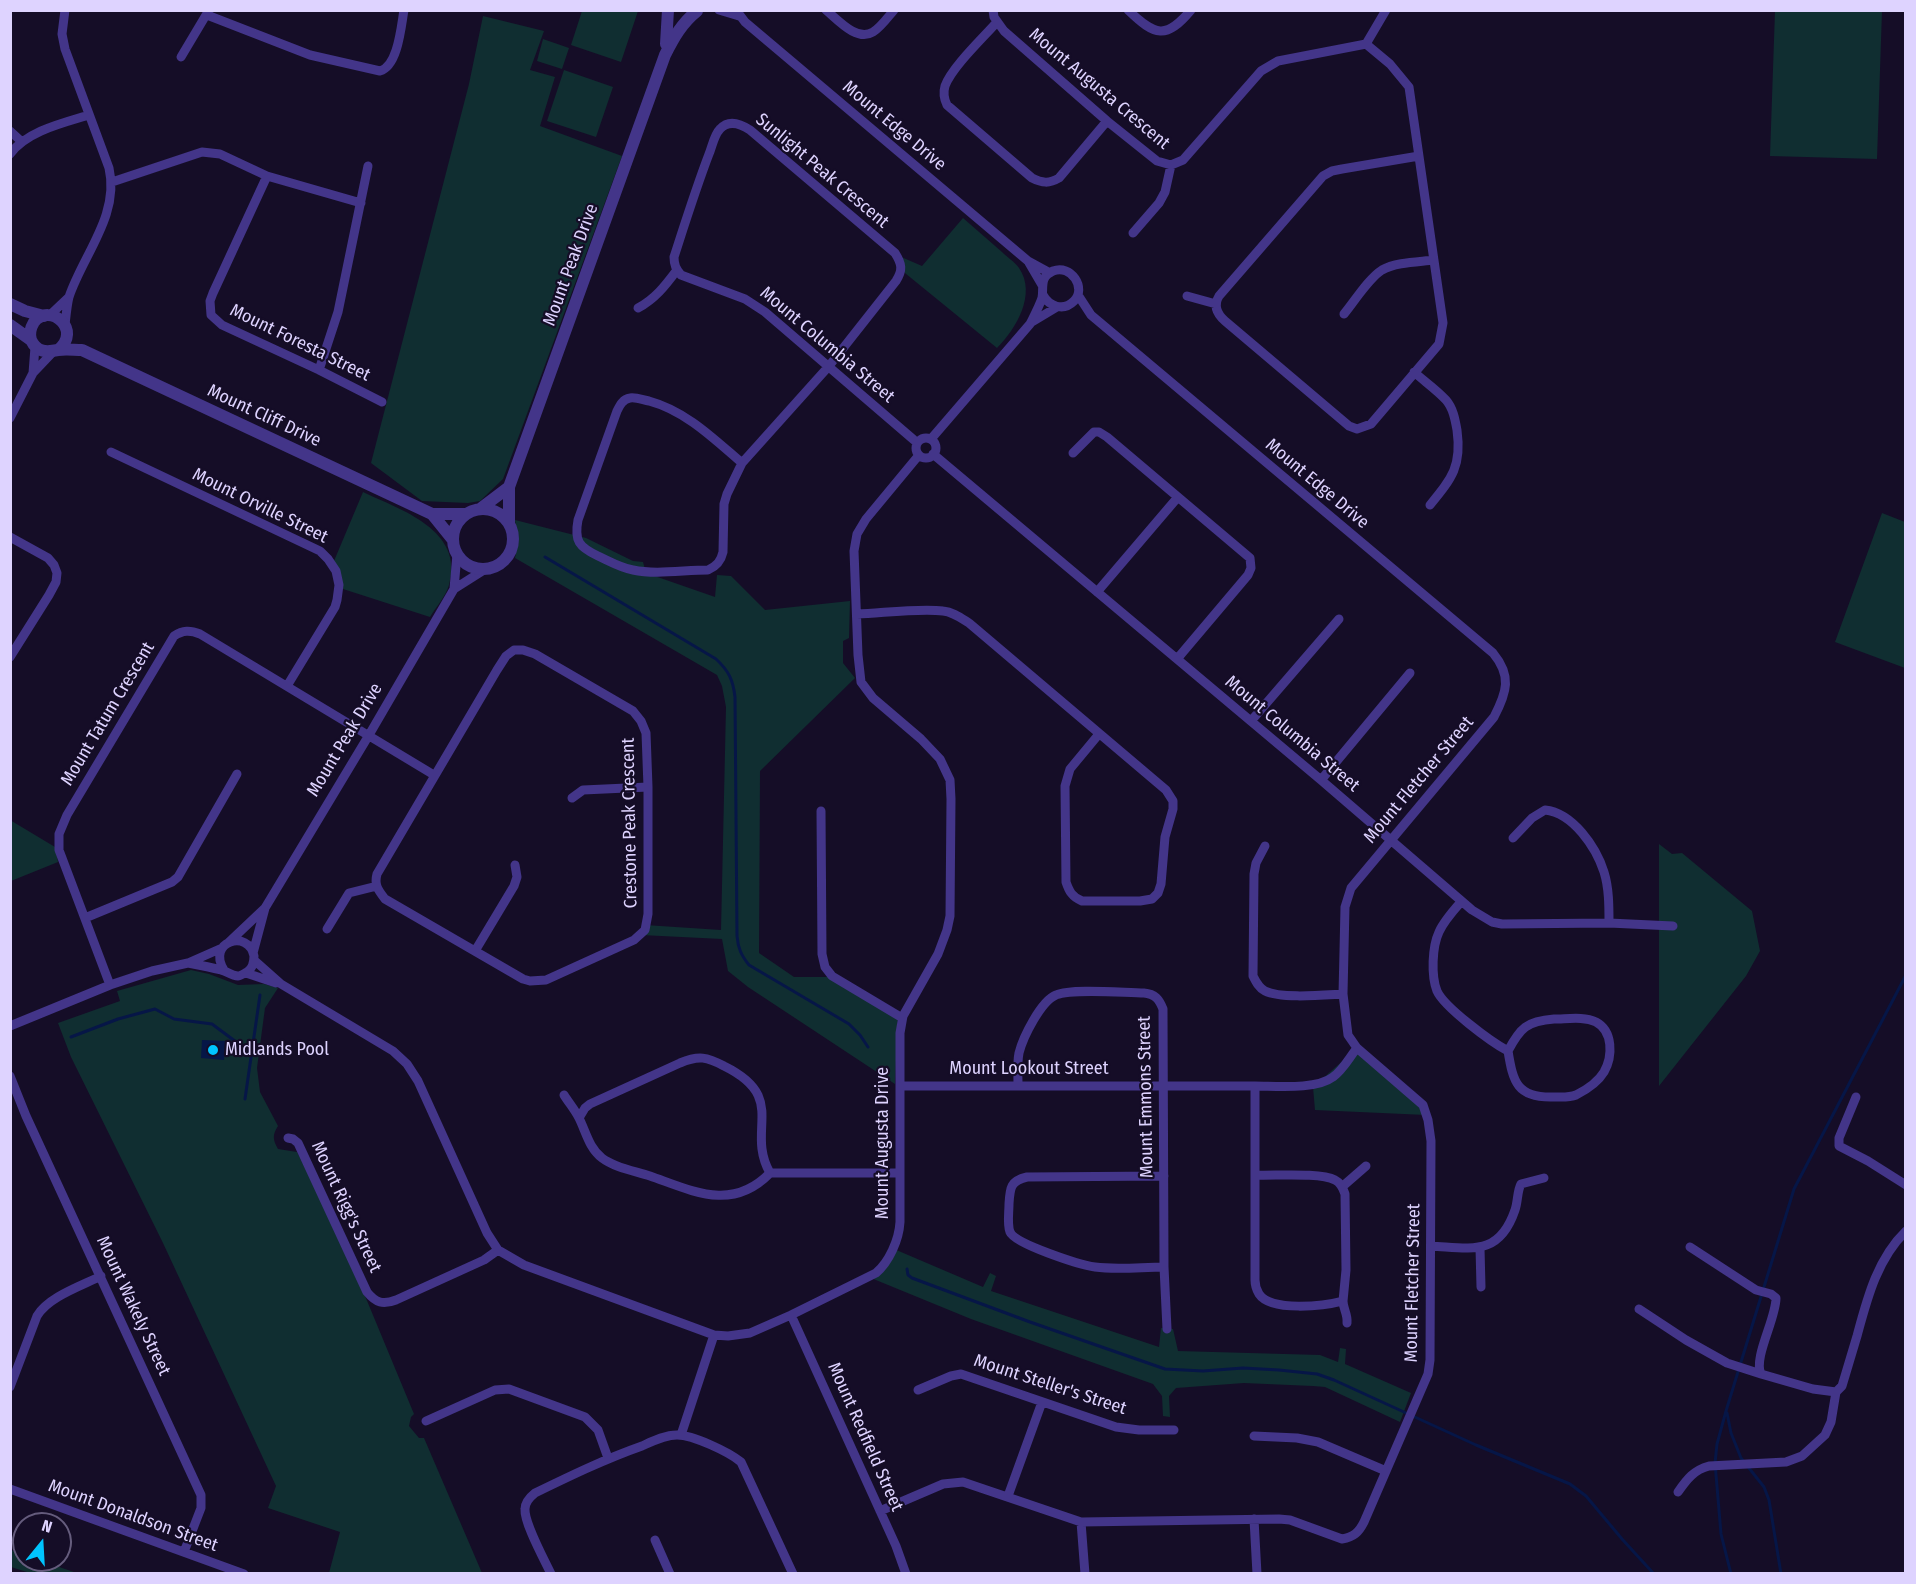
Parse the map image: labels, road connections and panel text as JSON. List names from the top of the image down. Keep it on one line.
{"streets":{"street":["Mount Augusta Crescent","Mount Edge Drive","Sunlight Peak Crescent","Mount Peak Drive","Mount Foresta Street","Mount Columbia Street","Mount Cliff Drive","Mount Orville Street","Mount Tatum Crescent","Mount Fletcher Street","Crestone Peak Crescent","Mount Lookout Street","Mount Emmons Street","Mount Augusta Drive","Mount Rigg's Street","Mount Wakely Street","Mount Steller's Street","Mount Redfield Street","Mount Donaldson Street"]},"crossings":[["Mount Edge Drive","Mount Fletcher Street"],["Sunlight Peak Crescent","Mount Columbia Street"],["Mount Peak Drive","Mount Cliff Drive"],["Mount Peak Drive","Mount Tatum Crescent"],["Mount Columbia Street","Mount Fletcher Street"],["Mount Columbia Street","Mount Augusta Drive"],["Mount Orville Street","Mount Tatum Crescent"],["Mount Tatum Crescent","Crestone Peak Crescent"],["Mount Fletcher Street","Mount Lookout Street"],["Mount Fletcher Street","Mount Redfield Street"],["Mount Lookout Street","Mount Emmons Street"],["Mount Lookout Street","Mount Augusta Drive"],["Mount Augusta Drive","Mount Rigg's Street"],["Mount Augusta Drive","Mount Redfield Street"],["Mount Wakely Street","Mount Donaldson Street"]],"places":["Midlands Pool"],"north":"top"}
